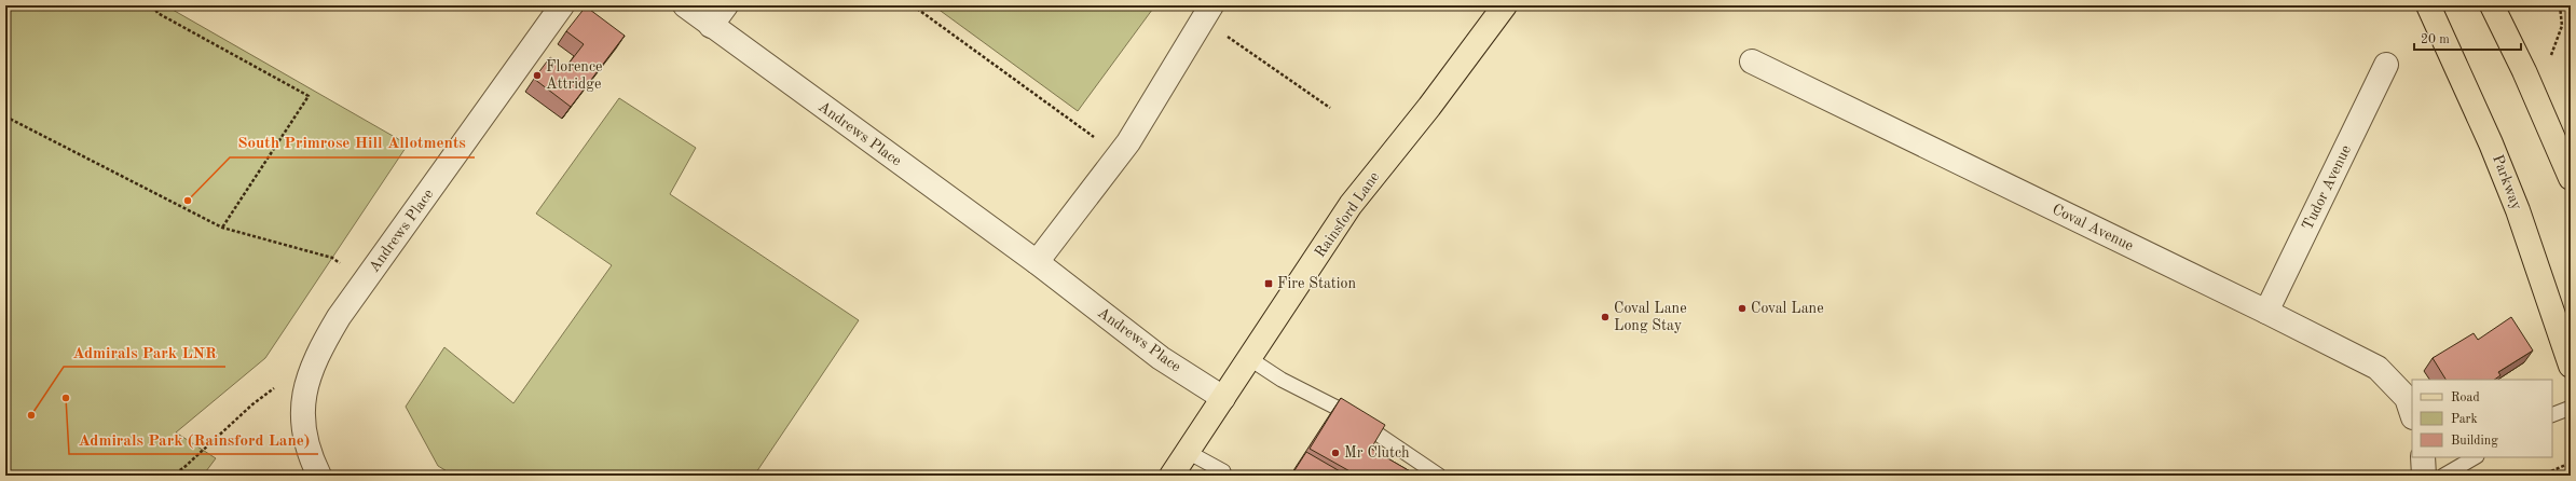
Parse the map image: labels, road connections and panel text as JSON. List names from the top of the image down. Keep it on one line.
{"streets":{"main road":["Parkway","Rainsford Lane"],"street":["Andrews Place","Tudor Avenue","Coval Avenue"]},"crossings":[["Andrews Place","Rainsford Lane"],["Tudor Avenue","Coval Avenue"]],"places":{"other":["Florence Attridge","South Primrose Hill Allotments","Coval Lane","Coval Lane Long Stay","Admirals Park (Rainsford Lane)","Admirals Park LNR","Mr Clutch"],"transit":["Fire Station"]},"legend":["Road","Park","Building"],"scale_bar":"20 m"}
